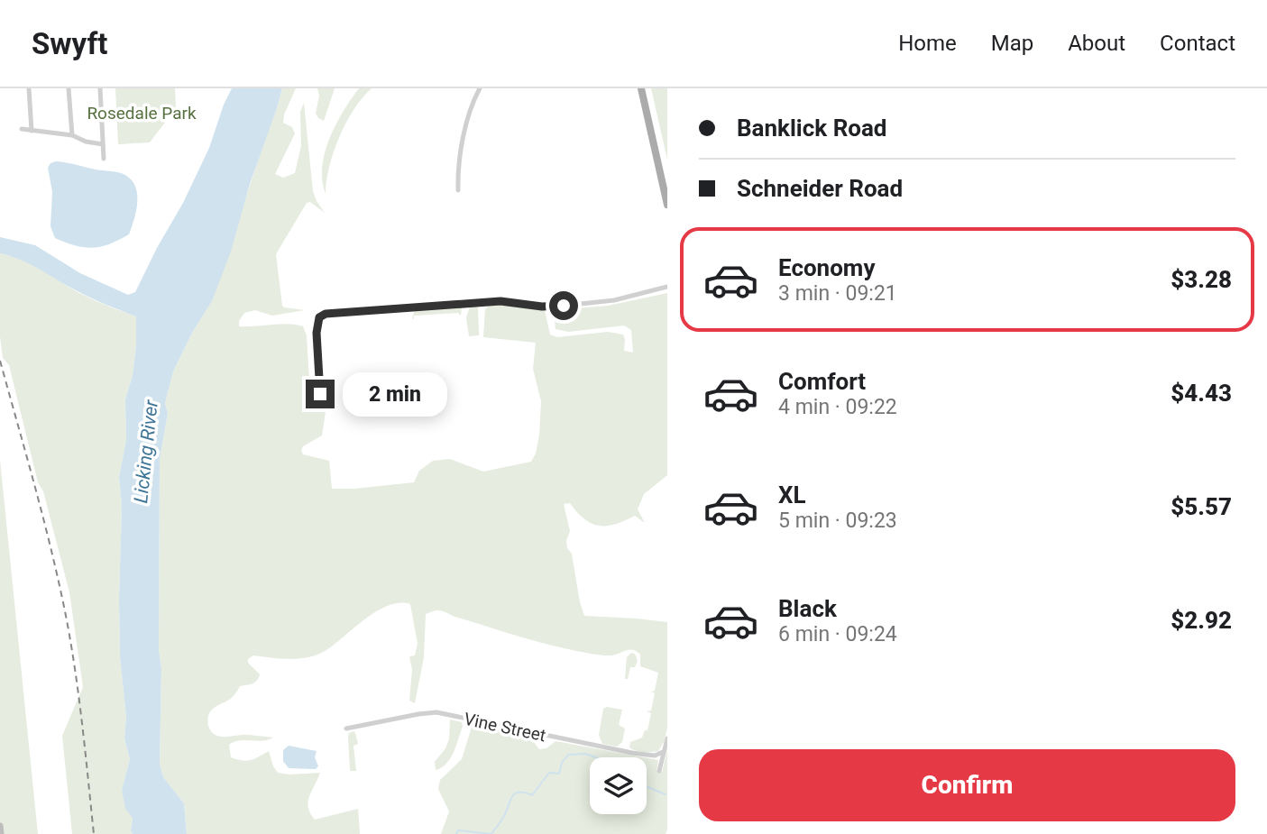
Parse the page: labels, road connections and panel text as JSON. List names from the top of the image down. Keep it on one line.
{"streets":{"street":["Vine Street"]},"water":["Licking River"],"parks":["Rosedale Park"],"page":{"header":"Swyft","nav":["Home","Map","About","Contact"],"banner":["Banklick Road","Schneider Road"],"list":[{"name":"Economy","note":"3 min · 09:21","value":"$3.28"},{"name":"Comfort","note":"4 min · 09:22","value":"$4.43"},{"name":"XL","note":"5 min · 09:23","value":"$5.57"},{"name":"Black","note":"6 min · 09:24","value":"$2.92"}],"bubble":"2 min","buttons":"Confirm"}}
